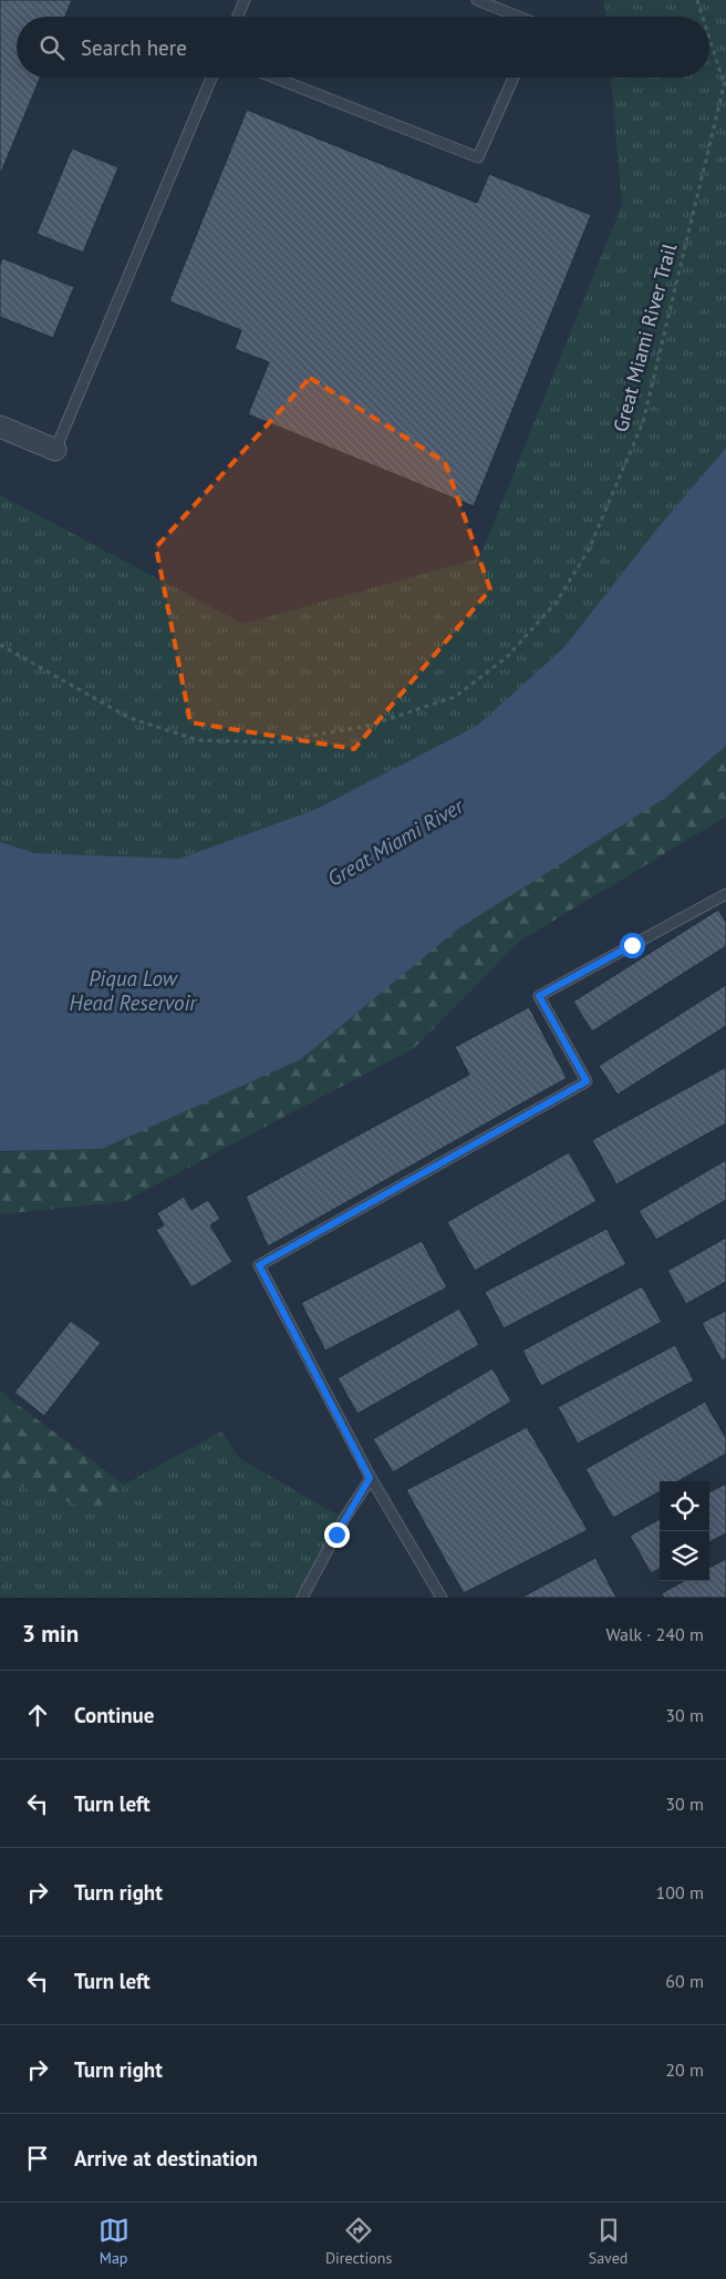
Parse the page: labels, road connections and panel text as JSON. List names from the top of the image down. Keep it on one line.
{"streets":{"path":["Great Miami River Trail"]},"water":["Great Miami River","Piqua Low Head Reservoir"],"page":{"search":"Search here","heading":["3 min","Walk · 240 m"],"list":[["Continue","30 m"],["Turn left","30 m"],["Turn right","100 m"],["Turn left","60 m"],["Turn right","20 m"],"Arrive at destination"],"nav":["Map","Directions","Saved"]}}
